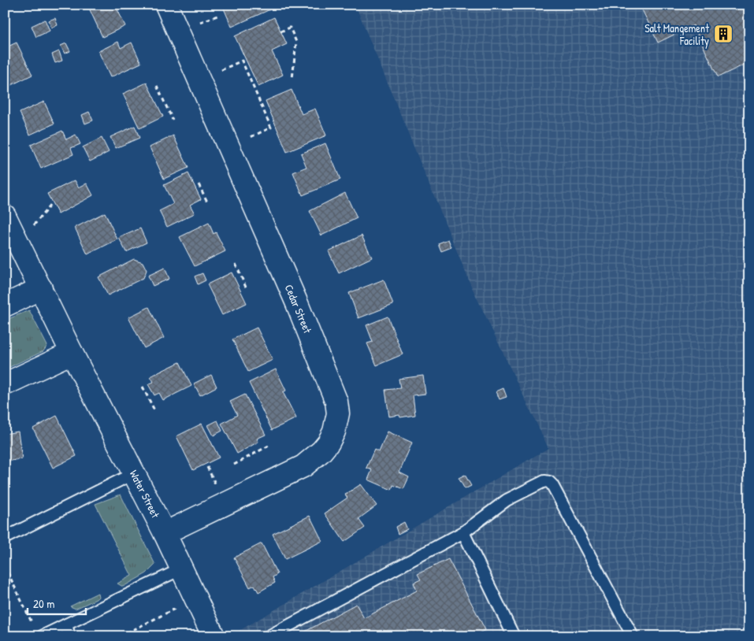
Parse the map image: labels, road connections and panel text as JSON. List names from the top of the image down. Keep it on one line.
{"streets":{"street":["Cedar Street","Water Street"]},"crossings":[["Cedar Street","Water Street"]],"places":{"building":["Salt Mangement Facility"]},"scale_bar":"20 m"}
